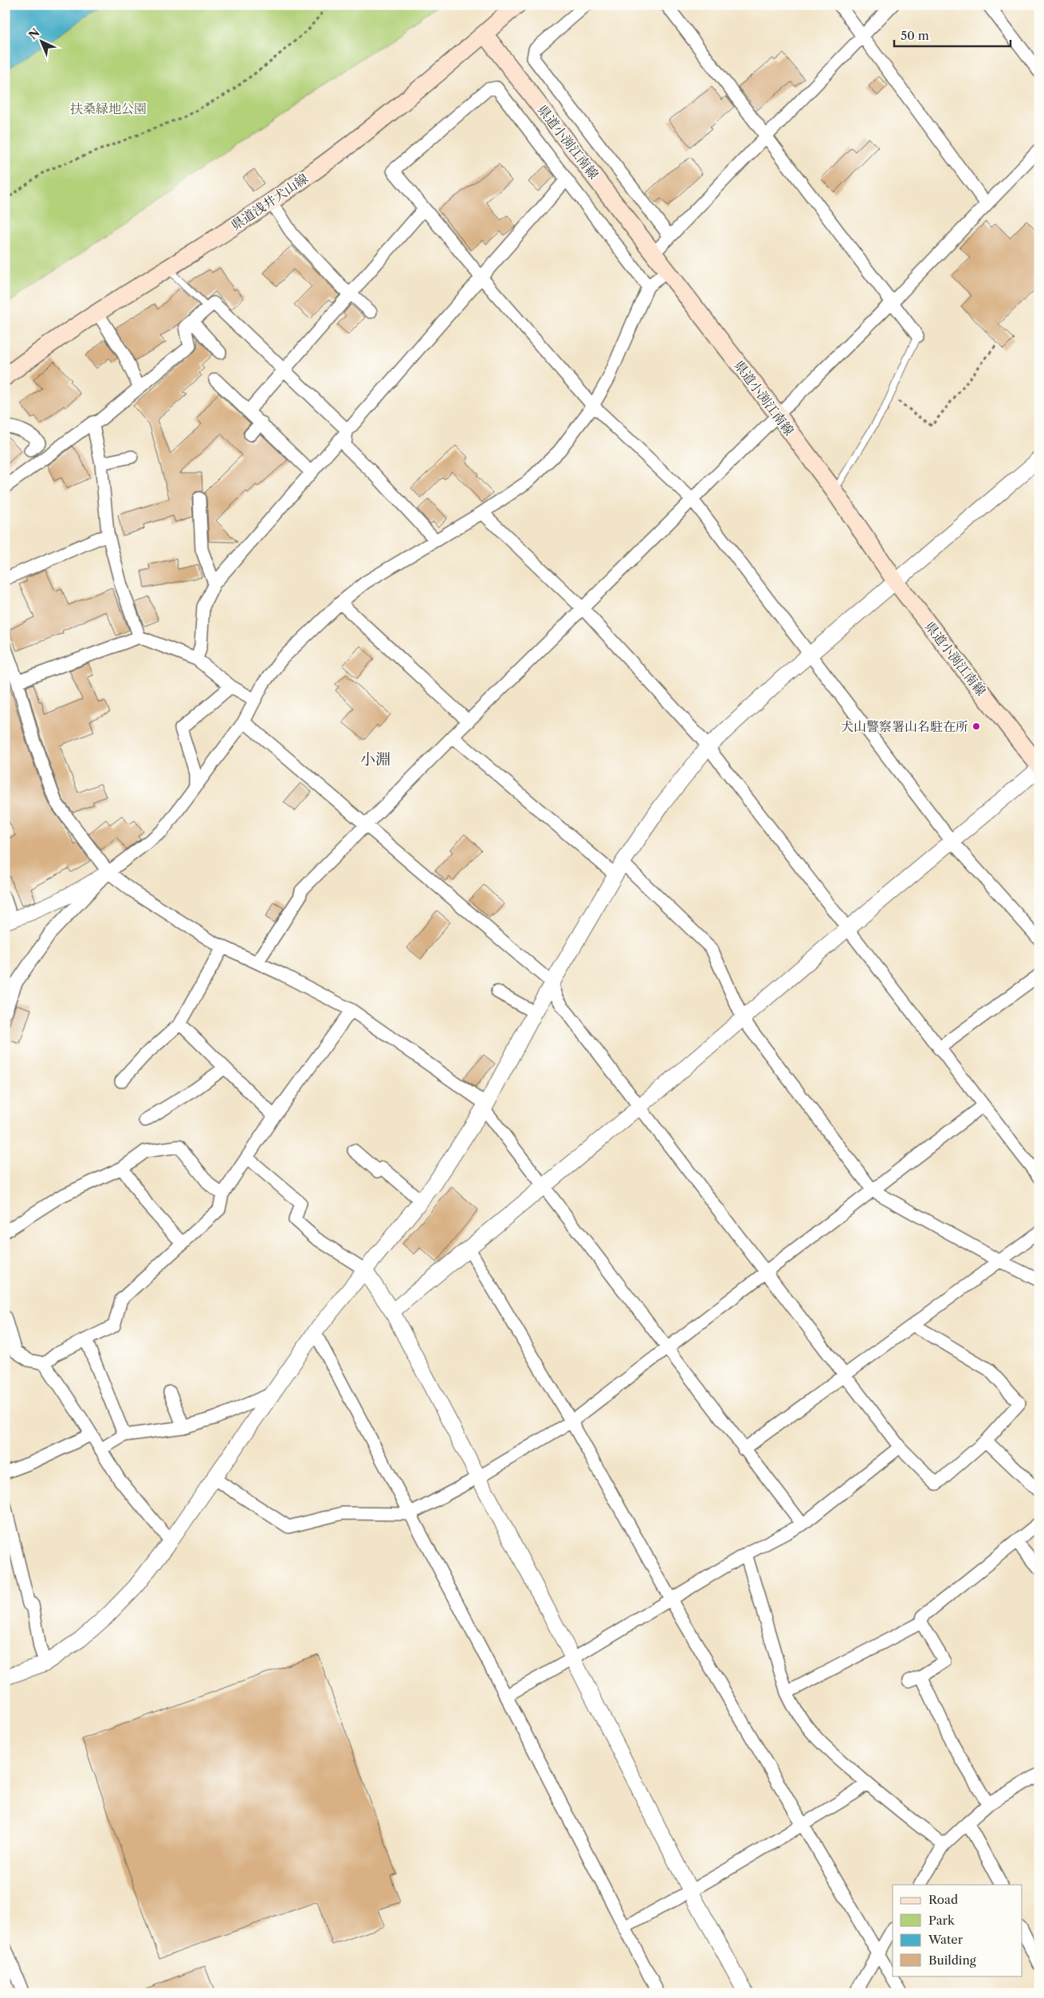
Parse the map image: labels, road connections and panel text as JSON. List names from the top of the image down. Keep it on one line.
{"streets":{"main road":["県道小渕江南線","県道浅井犬山線"]},"crossings":[["県道小渕江南線","県道浅井犬山線"]],"districts":["小淵"],"parks":["扶桑緑地公園"],"places":["犬山警察署山名駐在所"],"legend":["Road","Park","Water","Building"],"scale_bar":"50 m","north":"top left"}
